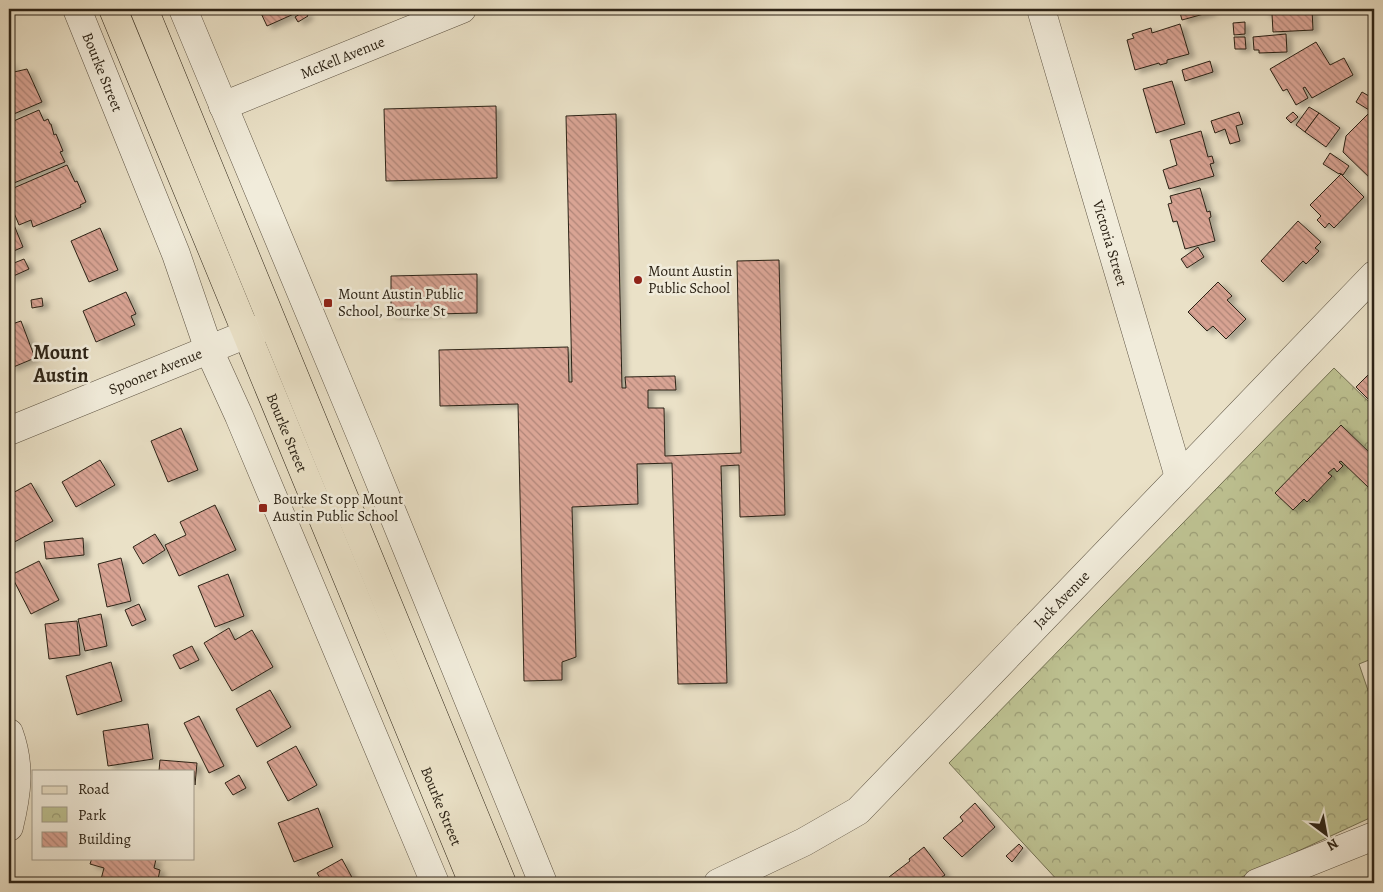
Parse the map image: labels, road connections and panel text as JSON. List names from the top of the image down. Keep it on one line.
{"streets":{"main road":["Bourke Street"],"street":["McKell Avenue","Victoria Street","Spooner Avenue","Jack Avenue"]},"crossings":[["Bourke Street","Spooner Avenue"],["Victoria Street","Jack Avenue"]],"districts":["Mount Austin"],"places":{"other":["Mount Austin Public School"],"transit":["Mount Austin Public School, Bourke St","Bourke St opp Mount Austin Public School"]},"legend":["Road","Park","Building"],"north":"bottom right"}
